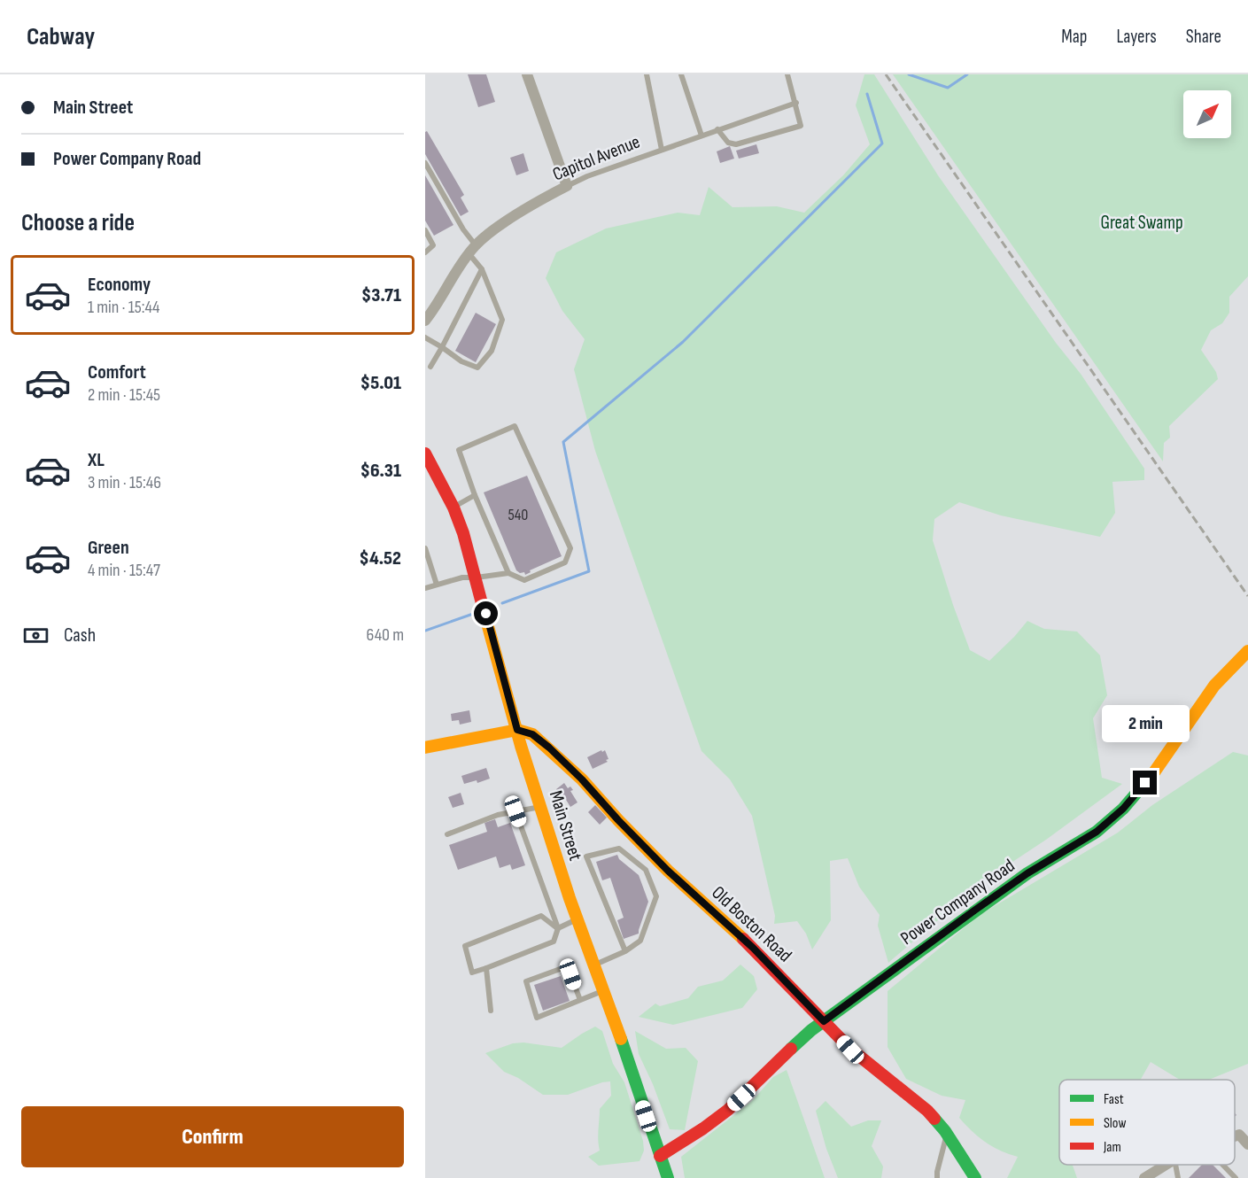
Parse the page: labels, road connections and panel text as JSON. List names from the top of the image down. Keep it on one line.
{"streets":{"street":["Capitol Avenue","Main Street","Power Company Road","Old Boston Road"]},"crossings":[["Main Street","Power Company Road"],["Main Street","Old Boston Road"],["Power Company Road","Old Boston Road"]],"parks":["Great Swamp"],"house_numbers":["540"],"legend":["Fast","Slow","Jam"],"north":"top right","page":{"header":"Cabway","nav":["Map","Layers","Share"],"banner":["Main Street","Power Company Road"],"heading":"Choose a ride","list":[{"name":"Economy","note":"1 min · 15:44","value":"$3.71"},{"name":"Comfort","note":"2 min · 15:45","value":"$5.01"},{"name":"XL","note":"3 min · 15:46","value":"$6.31"},{"name":"Green","note":"4 min · 15:47","value":"$4.52"}],"pay":["Cash","640 m"],"bubble":"2 min","buttons":"Confirm"}}
